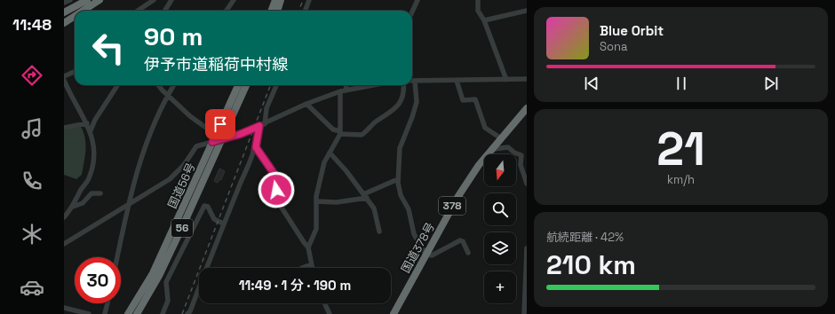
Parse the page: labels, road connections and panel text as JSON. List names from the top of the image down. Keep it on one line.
{"streets":{"highway":["国道56号","378","56","国道378号"]},"north":"bottom","page":{"tabs":"11:48","turn":["90 m","伊予市道稲荷中村線"],"song":["Blue Orbit","Sona"],"tile":[["21","km/h"],["航続距離 · 42%","210 km"]],"map_buttons":"+","limit":"30","trip":"11:49 · 1 分 · 190 m"}}
